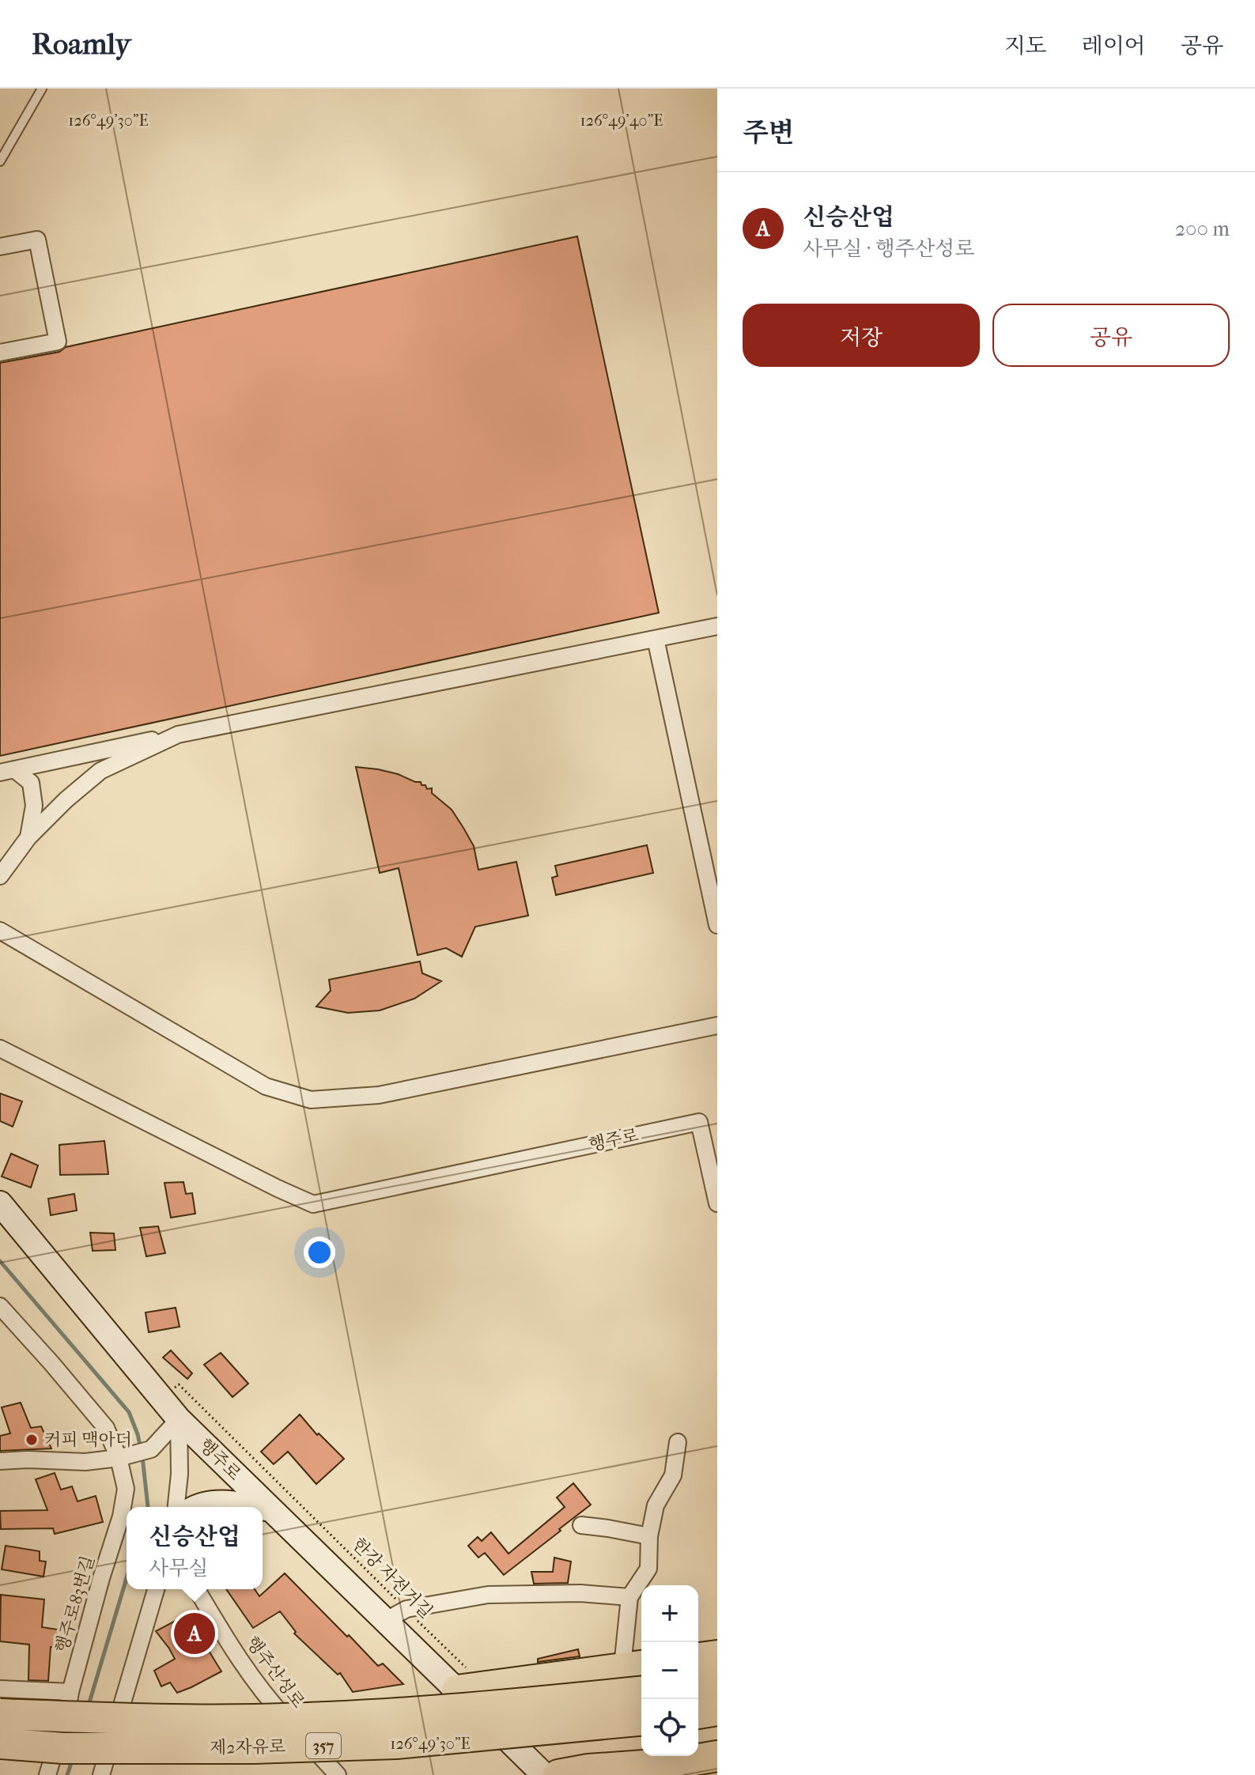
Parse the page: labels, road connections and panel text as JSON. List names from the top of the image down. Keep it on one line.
{"streets":{"highway":["357","제2자유로"],"main road":["행주로"],"street":["행주로83번길","행주산성로"],"path":["한강 자전거길"]},"places":["커피 맥아더"],"page":{"header":"Roamly","nav":["지도","레이어","공유"],"heading":"주변","list":[{"mark":"A","name":"신승산업","note":"사무실 · 행주산성로","value":"200 m"}],"buttons":["저장","공유"],"popup":["신승산업","사무실"],"map_buttons":["+","−"],"pins":"A"},"coordinates":["126°49'30\"E","126°49'40\"E"]}
